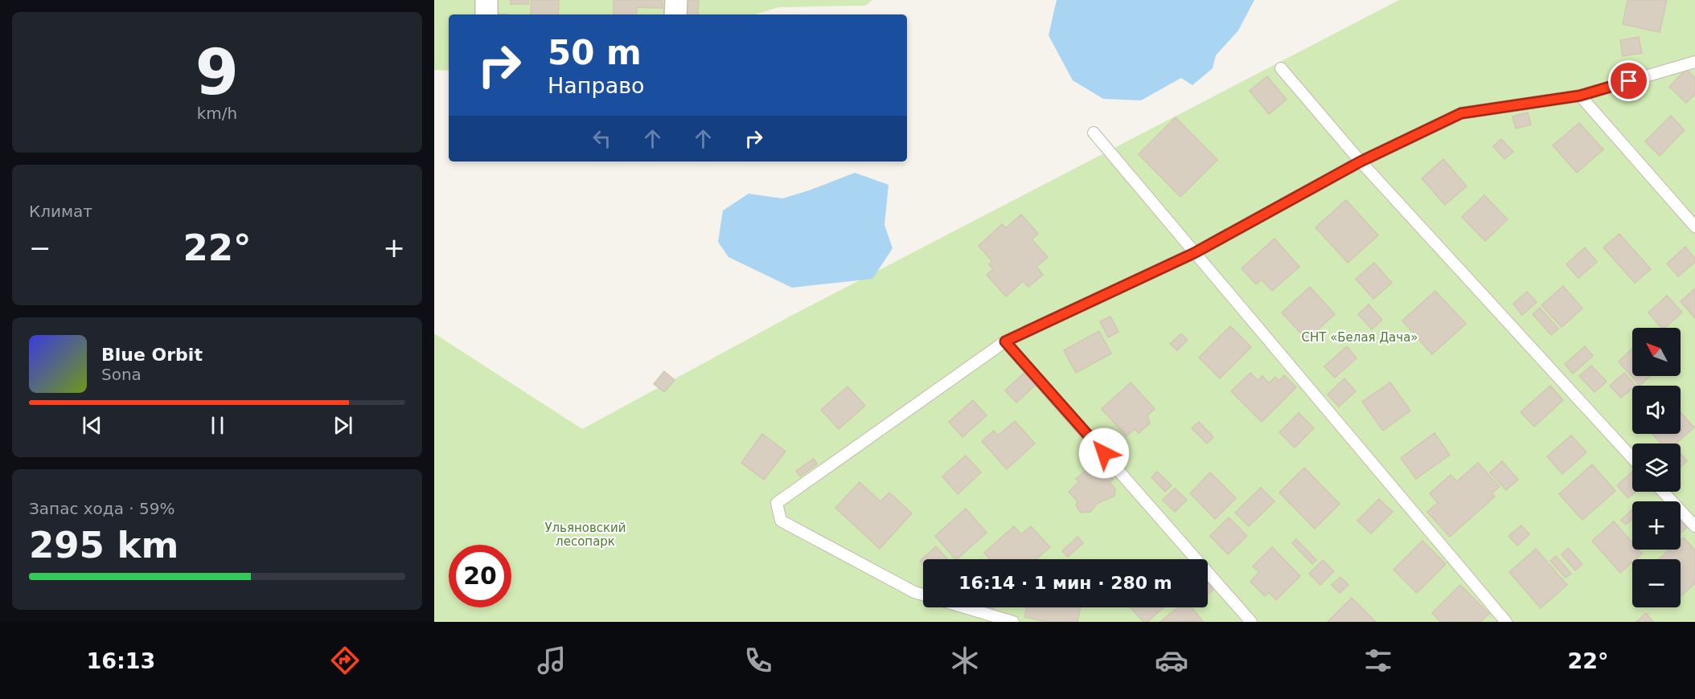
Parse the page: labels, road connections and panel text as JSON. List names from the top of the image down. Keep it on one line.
{"parks":["СНТ «Белая Дача»","Ульяновский лесопарк"],"north":"top left","page":{"tile":[["9","km/h"],"Климат",["Запас хода · 59%","295 km"]],"turn":["50 m","Направо"],"heat":["−","22°","+"],"map_buttons":["+","−"],"song":["Blue Orbit","Sona"],"limit":"20","trip":"16:14 · 1 мин · 280 m","tabs":["16:13","22°"]}}
